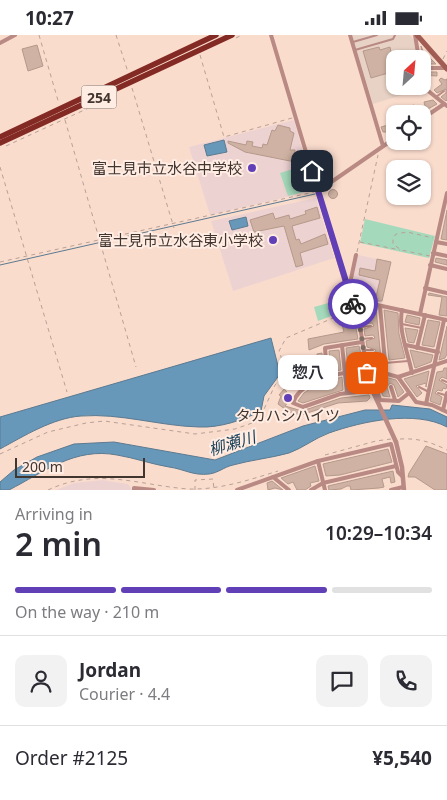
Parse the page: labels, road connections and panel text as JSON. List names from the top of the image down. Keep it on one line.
{"streets":{"highway":["254"]},"water":["柳瀬川"],"places":["富士見市立水谷中学校","富士見市立水谷東小学校","惣八","タカハシハイツ"],"scale_bar":"200 m","north":"top right","page":{"status":"10:27","bubble":"惣八","scale":"200 m","heading":["2 min","Arriving in","10:29–10:34"],"panel":["Jordan","Courier · 4.4","Order #2125","¥5,540"],"bar":"On the way · 210 m"}}
